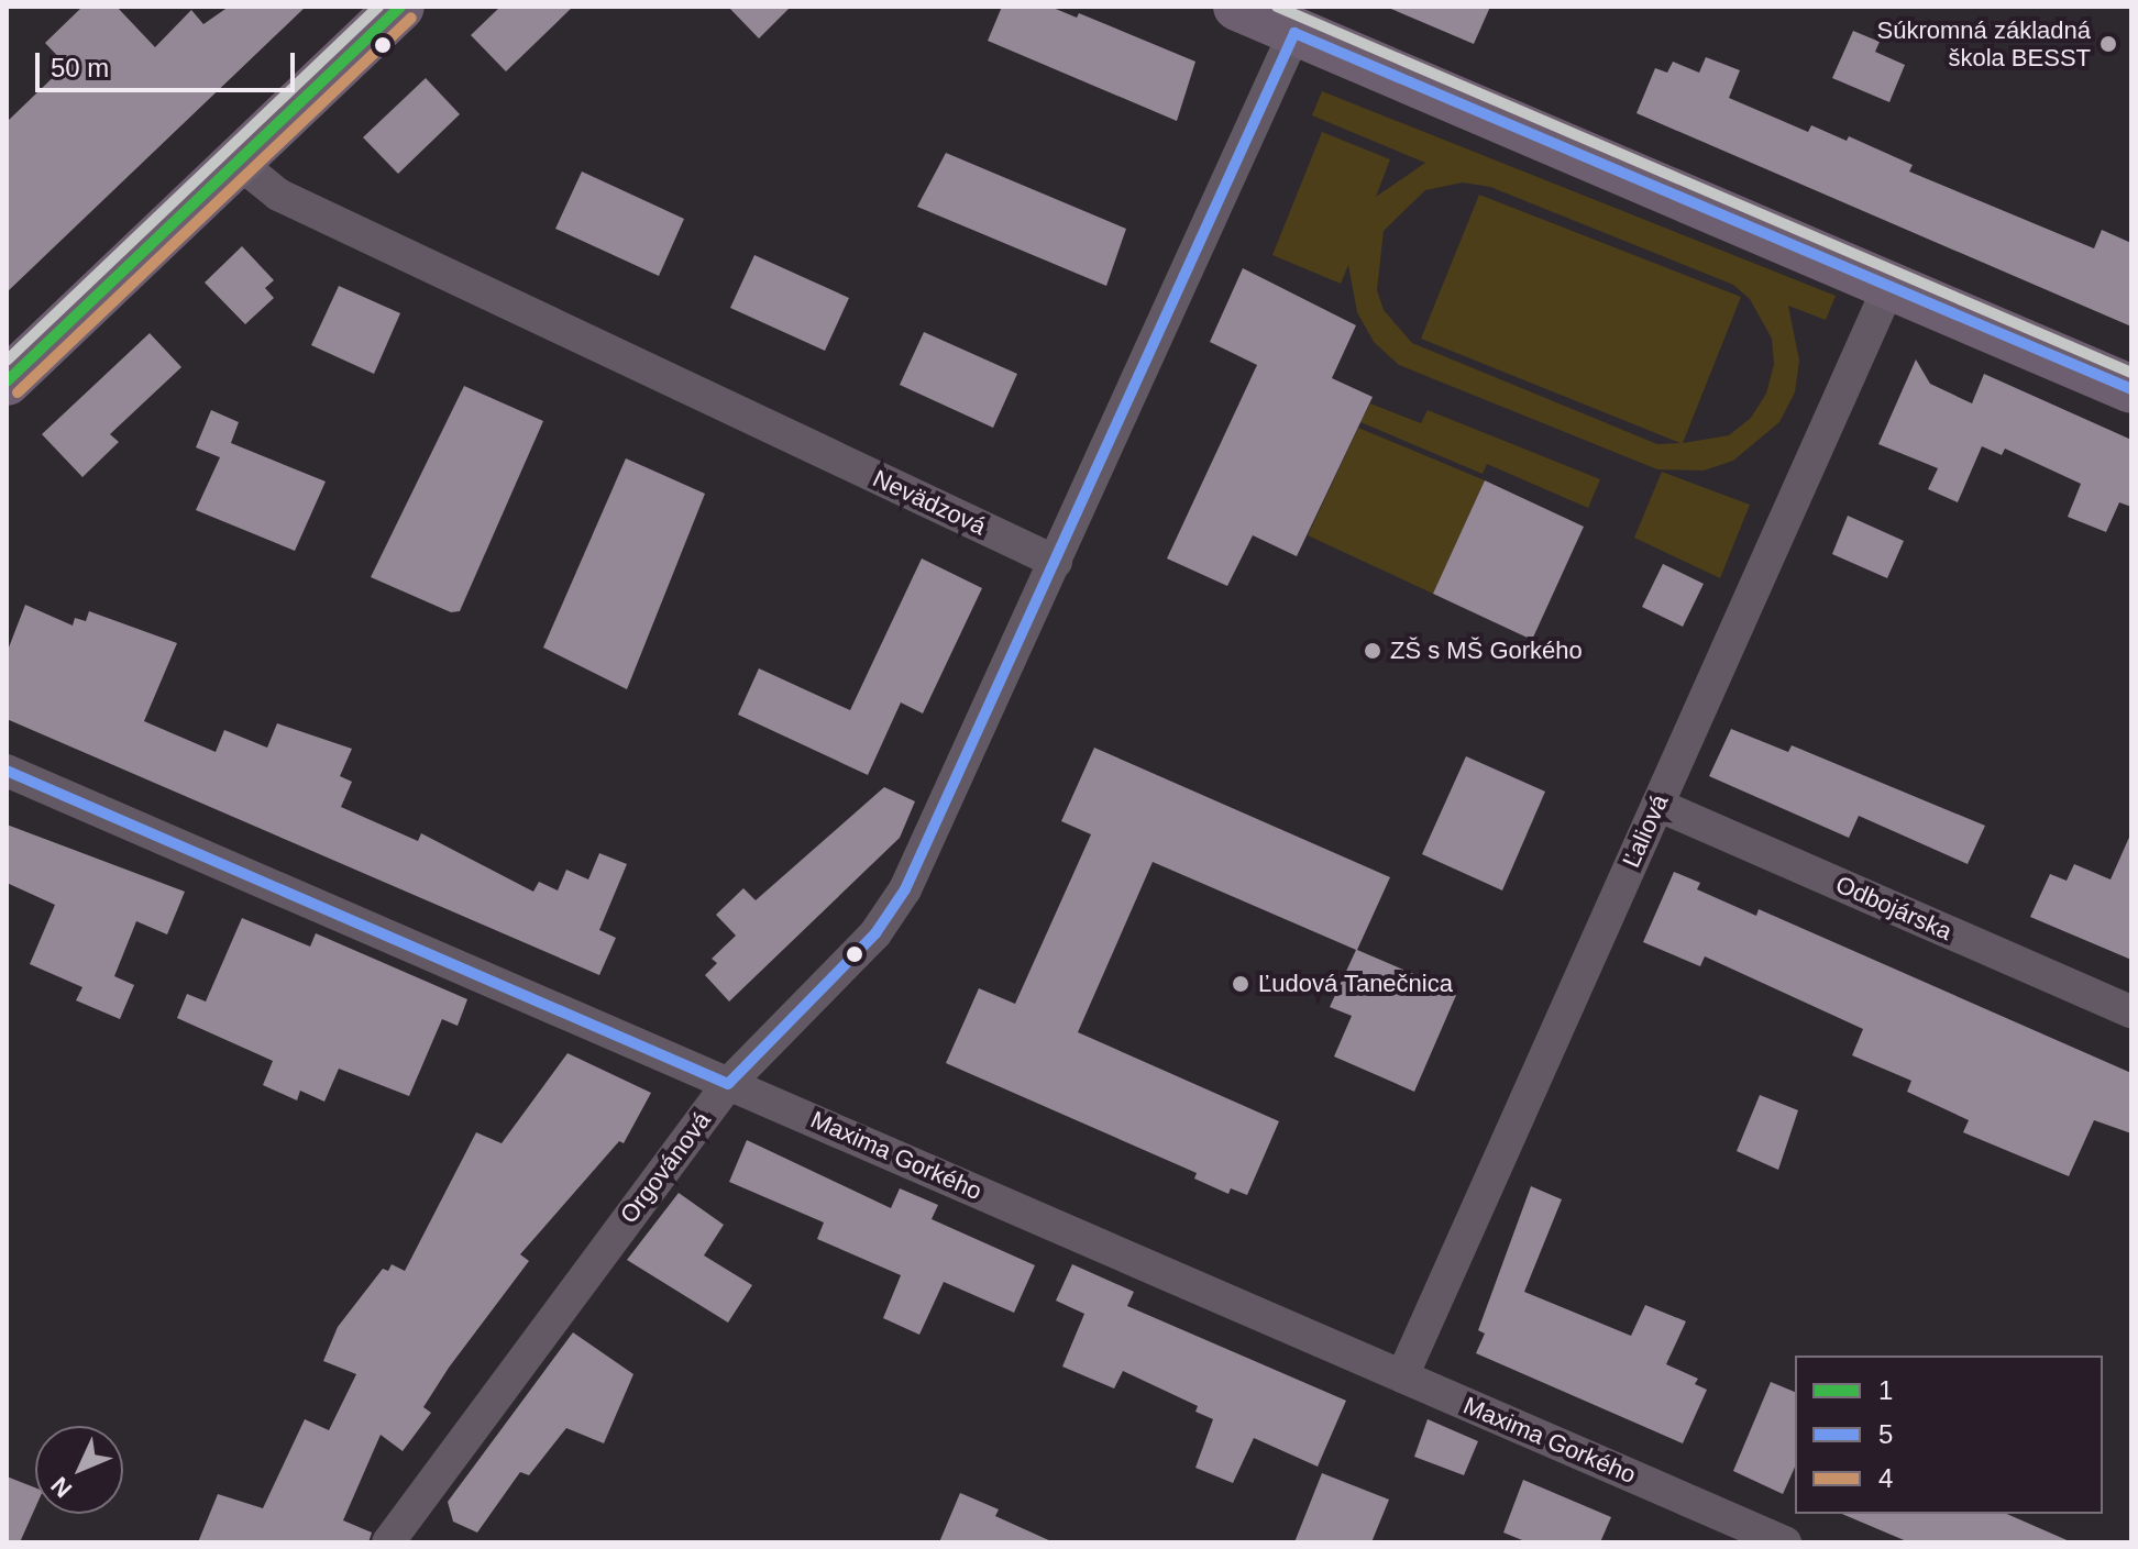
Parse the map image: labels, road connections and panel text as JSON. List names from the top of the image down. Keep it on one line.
{"streets":{"street":["Nevädzová","Ľaliová","Odbojárska","Maxima Gorkého","Orgovánová"]},"crossings":[["Nevädzová","Orgovánová"],["Ľaliová","Odbojárska"],["Ľaliová","Maxima Gorkého"],["Maxima Gorkého","Orgovánová"]],"places":["Súkromná základná škola BESST","ZŠ s MŠ Gorkého","Ľudová Tanečnica"],"lines":["transit line 1","transit line 4","transit line 5"],"legend":["1","5","4"],"scale_bar":"50 m","north":"bottom left"}
